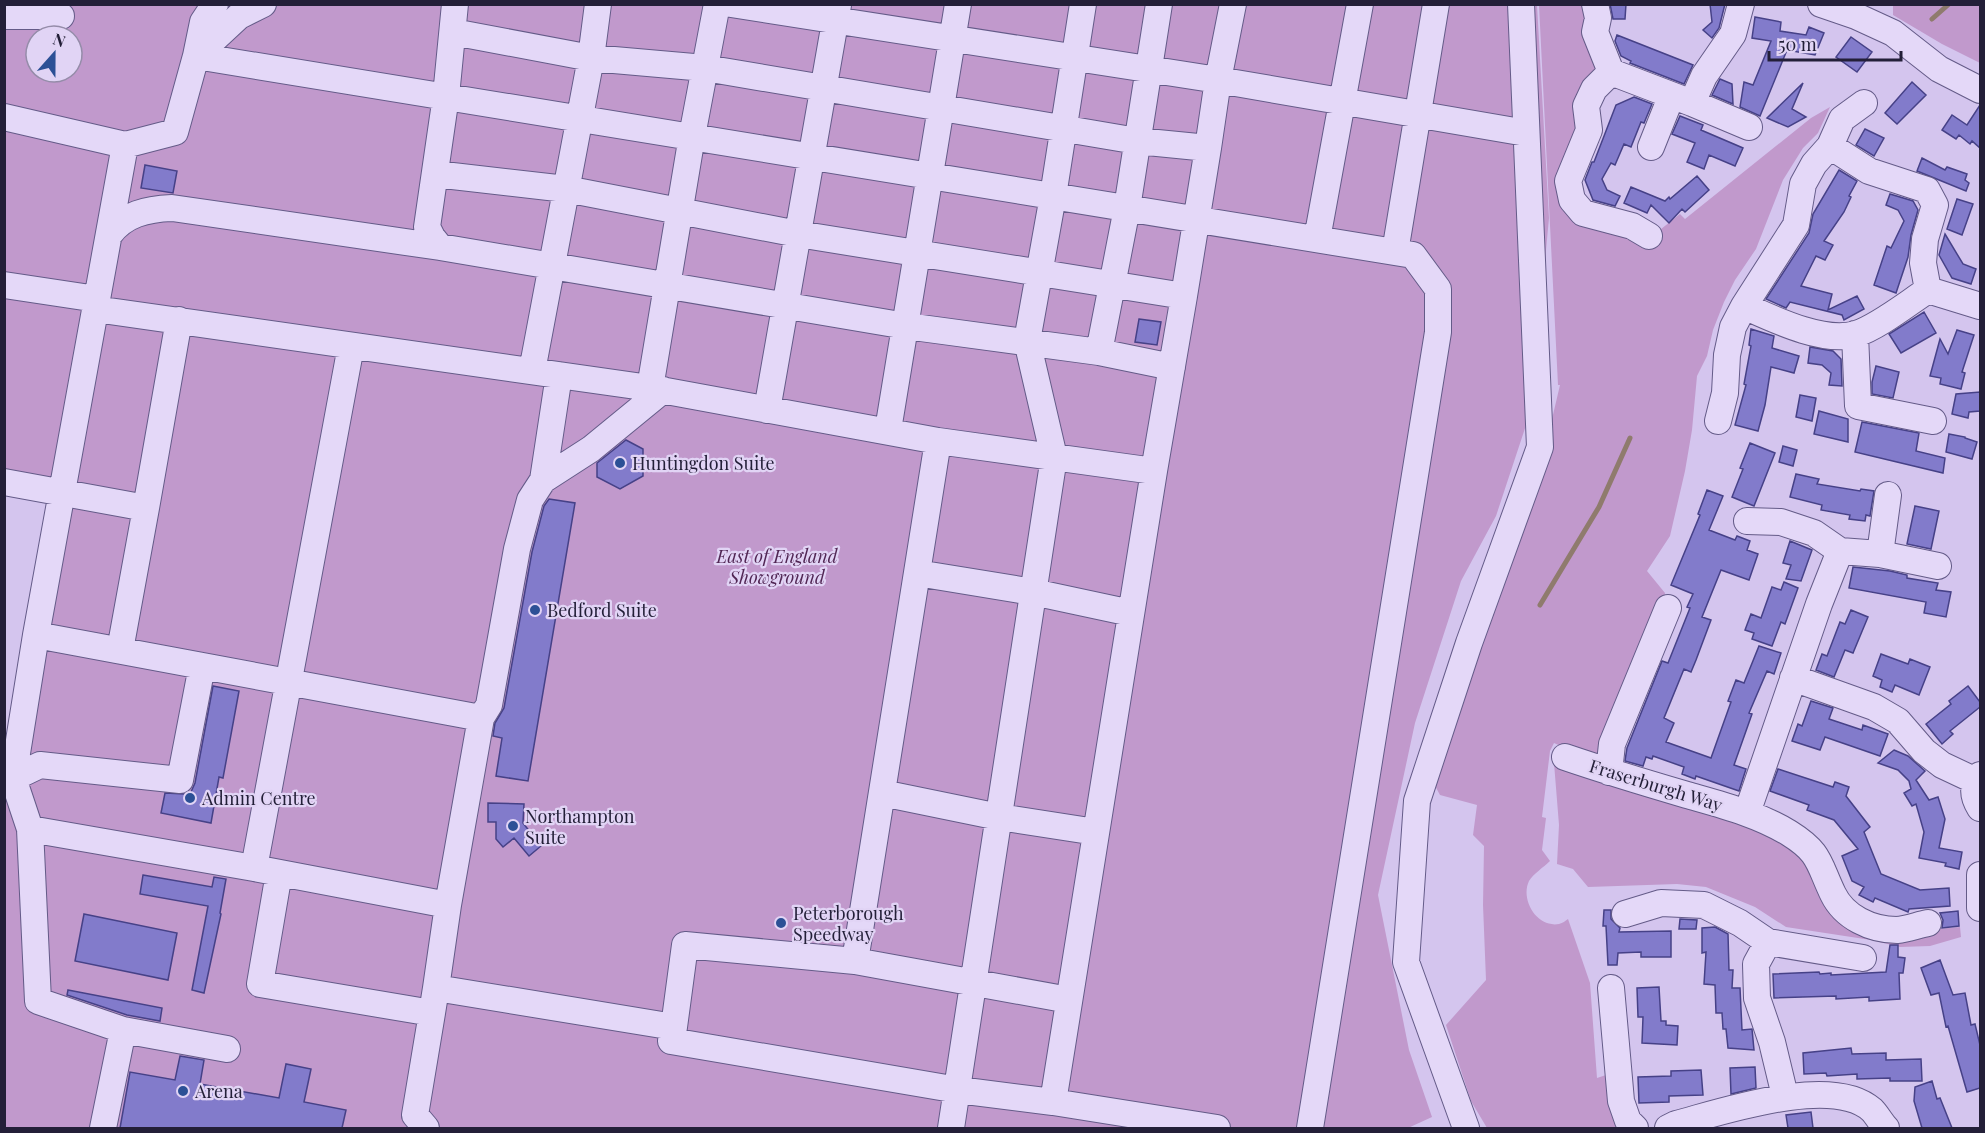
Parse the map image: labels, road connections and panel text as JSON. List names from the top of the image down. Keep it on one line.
{"streets":{"street":["Fraserburgh Way"]},"parks":["East of England Showground"],"places":["Huntingdon Suite","Bedford Suite","Admin Centre","Northampton Suite","Peterborough Speedway","Arena"],"scale_bar":"50 m","north":"top"}
